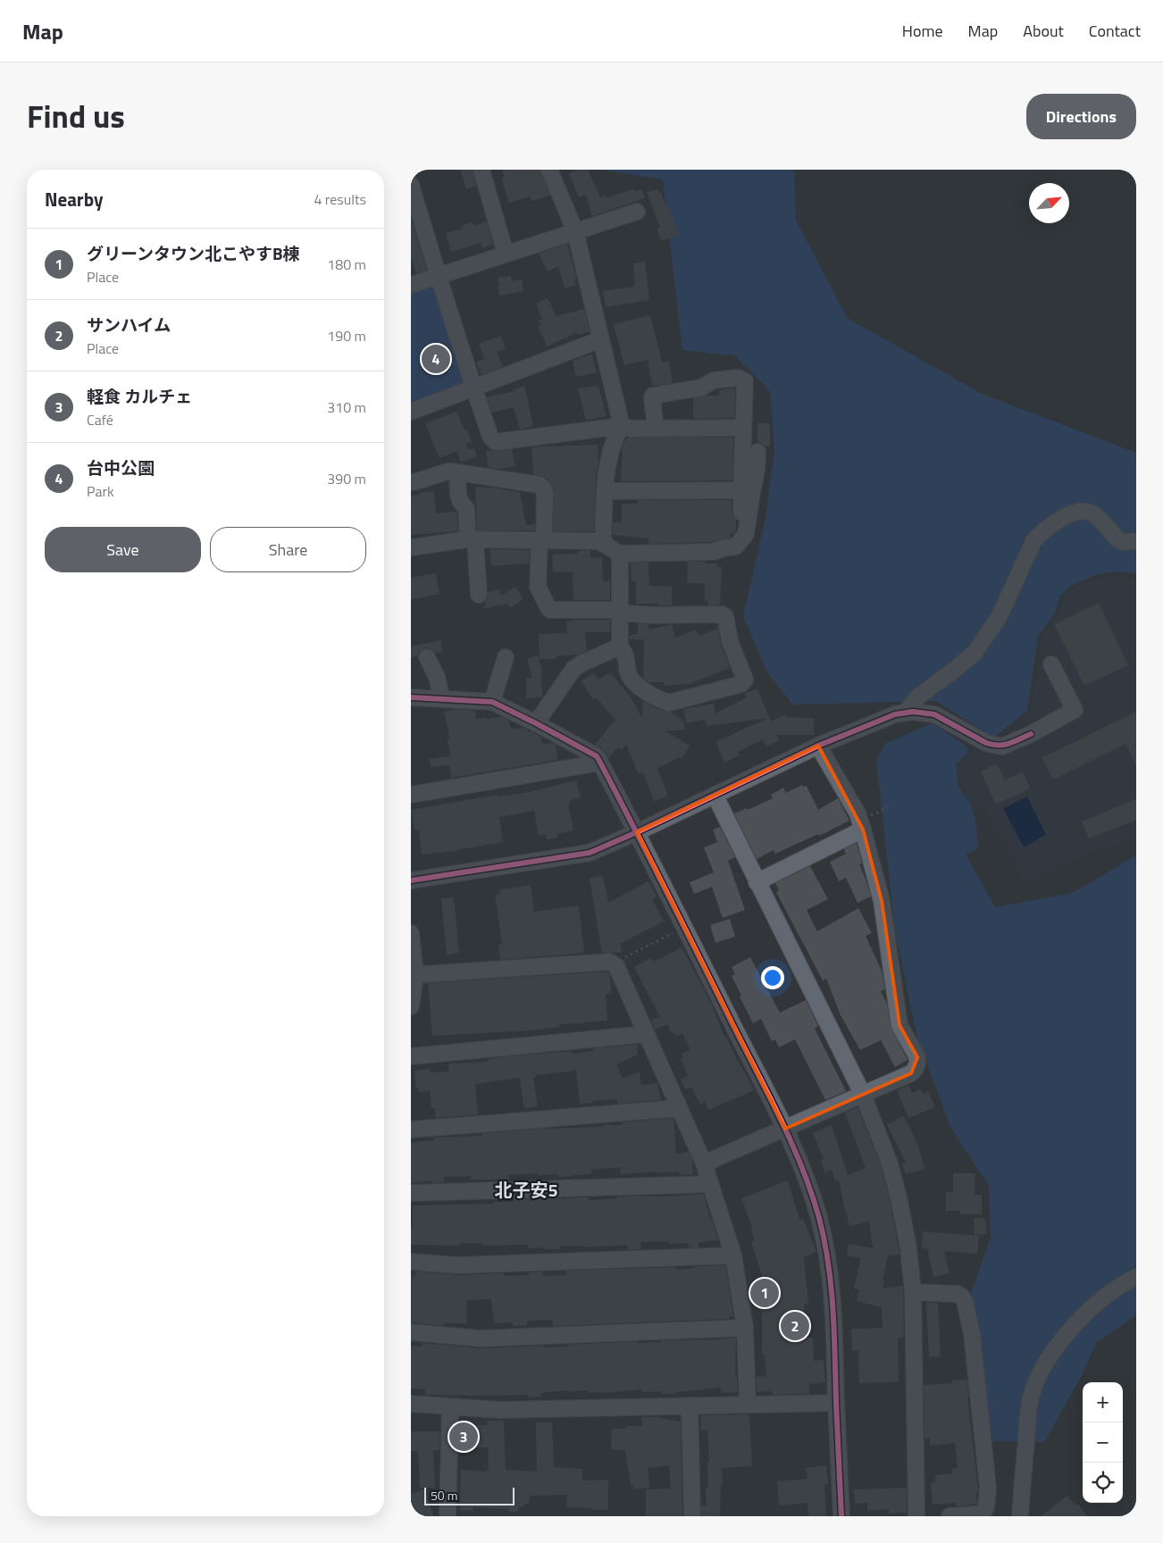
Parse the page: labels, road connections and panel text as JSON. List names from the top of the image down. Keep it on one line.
{"districts":["北子安5"],"scale_bar":"50 m","north":"top right","page":{"header":"Map","nav":["Home","Map","About","Contact"],"title":"Find us","buttons":["Directions",["Save","Share"]],"heading":["Nearby","4 results"],"list":[{"mark":"1","name":"グリーンタウン北こやすB棟","note":"Place","value":"180 m"},{"mark":"2","name":"サンハイム","note":"Place","value":"190 m"},{"mark":"3","name":"軽食 カルチェ","note":"Café","value":"310 m"},{"mark":"4","name":"台中公園","note":"Park","value":"390 m"}],"pins":["4","1","2","3"],"map_buttons":["+","−"],"scale":"50 m"}}
